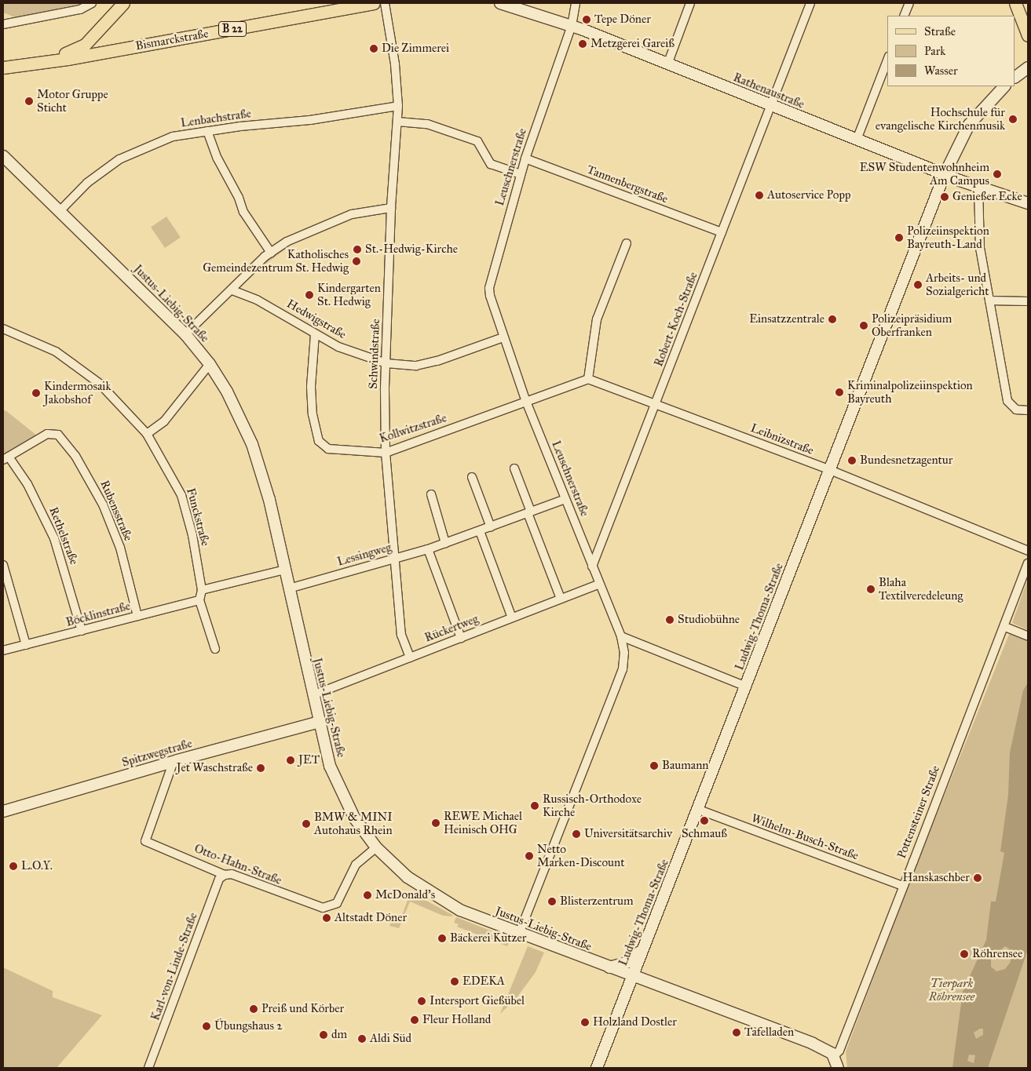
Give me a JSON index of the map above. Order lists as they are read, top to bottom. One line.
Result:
{"streets":{"main road":["B 22","Bismarckstraße","Rathenaustraße","Justus-Liebig-Straße","Ludwig-Thoma-Straße","Spitzwegstraße"],"street":["Lenbachstraße","Leuschnerstraße","Tannenbergstraße","Hedwigstraße","Robert-Koch-Straße","Schwindstraße","Kollwitzstraße","Leibnizstraße","Rubensstraße","Funckstraße","Rethelstraße","Lessingweg","Böcklinstraße","Rückertweg","Pottensteiner Straße","Wilhelm-Busch-Straße","Otto-Hahn-Straße","Karl-von-Linde-Straße"]},"crossings":[["B 22","Bismarckstraße"],["Rathenaustraße","Leuschnerstraße"],["Rathenaustraße","Robert-Koch-Straße"],["Rathenaustraße","Ludwig-Thoma-Straße"],["Lenbachstraße","Justus-Liebig-Straße"],["Lenbachstraße","Schwindstraße"],["Leuschnerstraße","Tannenbergstraße"],["Leuschnerstraße","Justus-Liebig-Straße"],["Leuschnerstraße","Hedwigstraße"],["Leuschnerstraße","Robert-Koch-Straße"],["Leuschnerstraße","Kollwitzstraße"],["Leuschnerstraße","Lessingweg"],["Leuschnerstraße","Rückertweg"],["Tannenbergstraße","Robert-Koch-Straße"],["Justus-Liebig-Straße","Lessingweg"],["Justus-Liebig-Straße","Ludwig-Thoma-Straße"],["Justus-Liebig-Straße","Rückertweg"],["Justus-Liebig-Straße","Spitzwegstraße"],["Justus-Liebig-Straße","Pottensteiner Straße"],["Justus-Liebig-Straße","Otto-Hahn-Straße"],["Hedwigstraße","Schwindstraße"],["Hedwigstraße","Kollwitzstraße"],["Robert-Koch-Straße","Leibnizstraße"],["Schwindstraße","Kollwitzstraße"],["Schwindstraße","Lessingweg"],["Schwindstraße","Rückertweg"],["Leibnizstraße","Ludwig-Thoma-Straße"],["Rubensstraße","Rethelstraße"],["Rubensstraße","Böcklinstraße"],["Rethelstraße","Böcklinstraße"],["Ludwig-Thoma-Straße","Wilhelm-Busch-Straße"],["Spitzwegstraße","Otto-Hahn-Straße"],["Pottensteiner Straße","Wilhelm-Busch-Straße"],["Otto-Hahn-Straße","Karl-von-Linde-Straße"]],"parks":["Tierpark Röhrensee"],"places":["Tepe Döner","Metzgerei Gareiß","Die Zimmerei","Motor Gruppe Sticht","Hochschule für evangelische Kirchenmusik","ESW Studentenwohnheim Am Campus","Autoservice Popp","Genießer Ecke","Polizeiinspektion Bayreuth-Land","St.-Hedwig-Kirche","Katholisches Gemeindezentrum St. Hedwig","Arbeits- und Sozialgericht","Kindergarten St. Hedwig","Einsatzzentrale","Polizeipräsidium Oberfranken","Kriminalpolizeiinspektion Bayreuth","Kindermosaik Jakobshof","Bundesnetzagentur","Blaha Textilveredeleung","Studiobühne","JET","Baumann","Jet Waschstraße","Russisch-Orthodoxe Kirche","Schmauß","REWE Michael Heinisch OHG","BMW & MINI Autohaus Rhein","Universitätsarchiv","Netto Marken-Discount","L.O.Y.","Hanskaschber","McDonald's","Blisterzentrum","Altstadt Döner","Bäckerei Kutzer","Röhrensee","EDEKA","Intersport Gießübel","Preiß und Körber","Fleur Holland","Holzland Dostler","Übungshaus 2","Tafelladen","dm","Aldi Süd"],"legend":["Straße","Park","Wasser"]}
